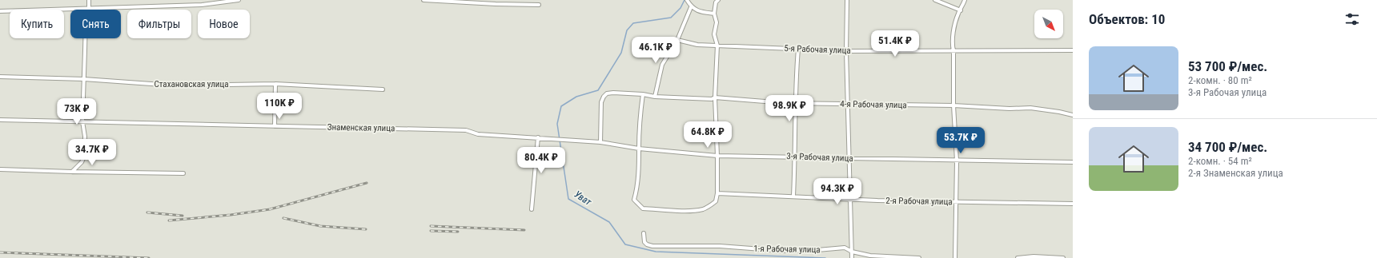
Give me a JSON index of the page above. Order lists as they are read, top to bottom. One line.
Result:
{"streets":{"street":["5-я Рабочая улица","Стахановская улица","4-я Рабочая улица","Знаменская улица","3-я Рабочая улица","2-я Рабочая улица","1-я Рабочая улица"]},"crossings":[["4-я Рабочая улица","3-я Рабочая улица"],["Знаменская улица","3-я Рабочая улица"]],"water":["Уват"],"north":"bottom right","page":{"heading":"Объектов: 10","chip":["Купить","Снять","Фильтры","Новое"],"price":["51.4K ₽","46.1K ₽","110K ₽","98.9K ₽","73K ₽","64.8K ₽","53.7K ₽","34.7K ₽","80.4K ₽","94.3K ₽"],"list":[{"name":"53 700 ₽/мес.","note":"2-комн. · 80 m² · 3-я Рабочая улица"},{"name":"34 700 ₽/мес.","note":"2-комн. · 54 m² · 2-я Знаменская улица"}]}}
